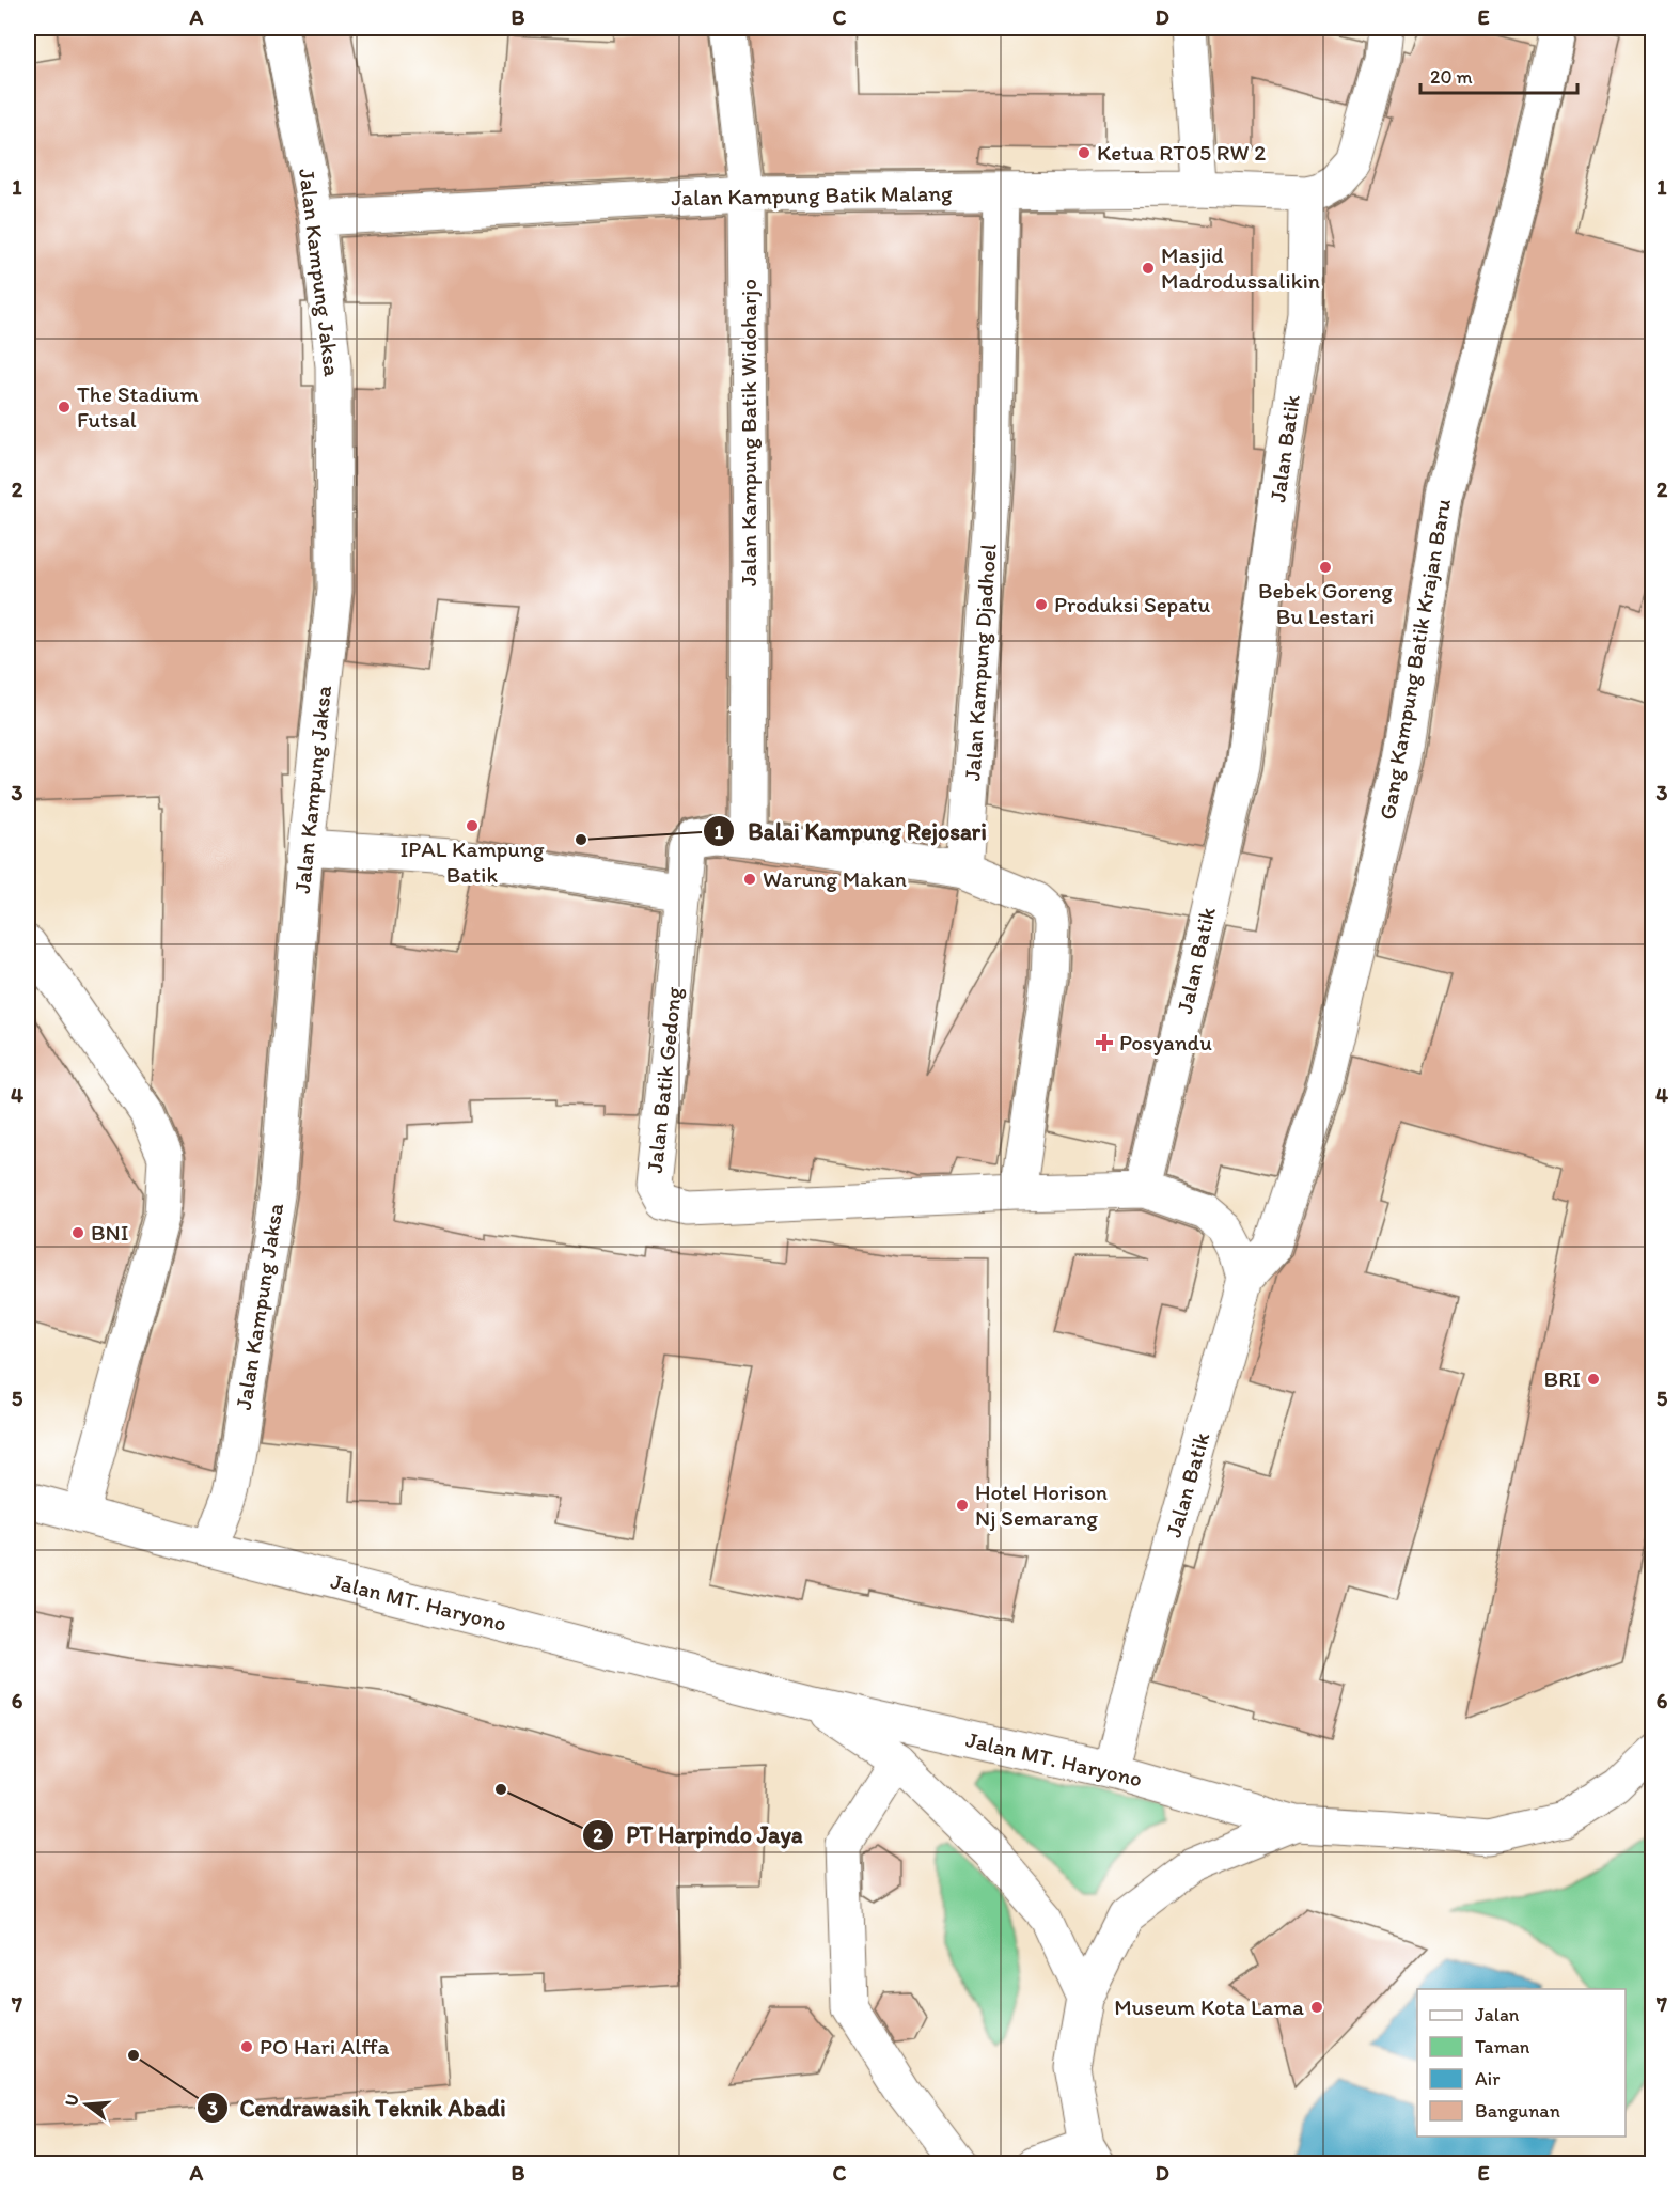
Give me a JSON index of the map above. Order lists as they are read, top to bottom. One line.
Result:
{"streets":{"street":["Jalan Kampung Batik Malang","Jalan Kampung Jaksa","Jalan Kampung Batik Widoharjo","Jalan Batik","Gang Kampung Batik Krajan Baru","Jalan Kampung Djadhoel","Jalan Batik Gedong","Jalan MT. Haryono"]},"crossings":[["Jalan Kampung Batik Malang","Jalan Kampung Jaksa"],["Jalan Kampung Batik Malang","Jalan Kampung Batik Widoharjo"],["Jalan Kampung Batik Malang","Jalan Batik"],["Jalan Kampung Batik Malang","Jalan Kampung Djadhoel"],["Jalan Kampung Jaksa","Jalan MT. Haryono"],["Jalan Kampung Batik Widoharjo","Jalan Batik Gedong"],["Jalan Batik","Gang Kampung Batik Krajan Baru"],["Jalan Batik","Jalan Batik Gedong"],["Jalan Batik","Jalan MT. Haryono"]],"places":{"other":["Ketua RT05 RW 2","Masjid Madrodussalikin","The Stadium Futsal","Bebek Goreng Bu Lestari","Produksi Sepatu","IPAL Kampung Batik","Balai Kampung Rejosari","Warung Makan","BNI","BRI","Hotel Horison Nj Semarang","PT Harpindo Jaya","Museum Kota Lama","PO Hari Alffa","Cendrawasih Teknik Abadi"],"health":["Posyandu"]},"legend":["Jalan","Taman","Air","Bangunan"],"scale_bar":"20 m","north":"left","grid":{"columns":["A","B","C","D","E"],"rows":["1","2","3","4","5","6","7"]}}
